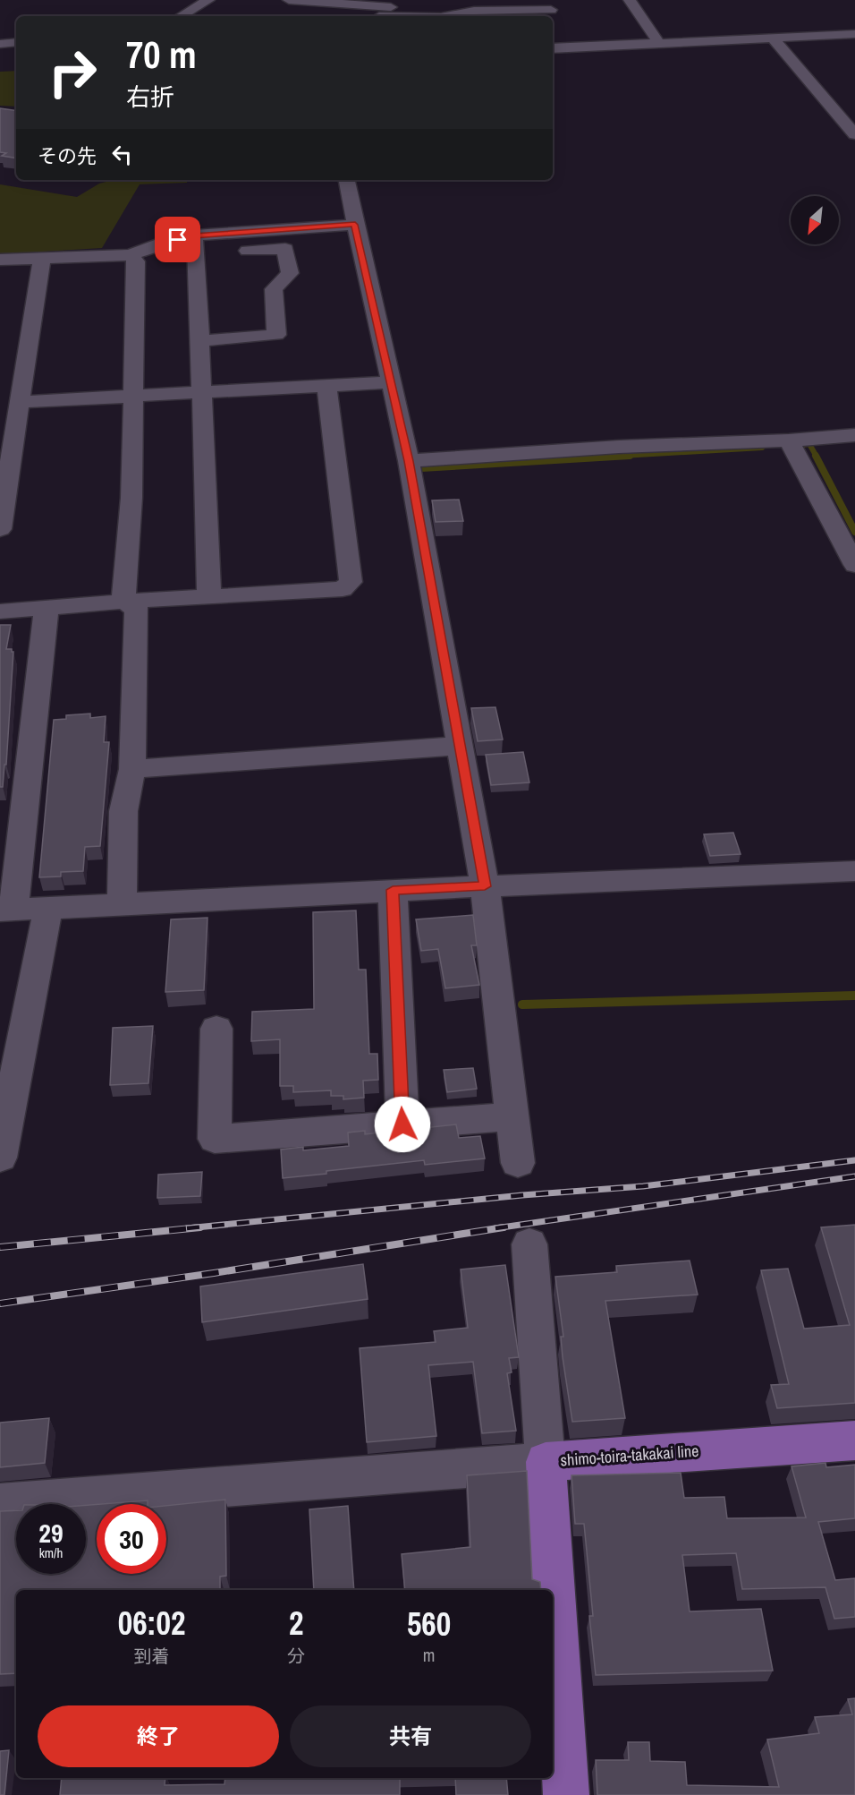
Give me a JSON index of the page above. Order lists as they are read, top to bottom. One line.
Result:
{"streets":{"main road":["shimo-toira-takakai line"]},"north":"bottom left","page":{"turn":["70 m","右折"],"then":"その先","speed":"29 km/h","limit":"30","eta":["06:02","到着","2","分","560","m"],"buttons":["終了","共有"]}}
